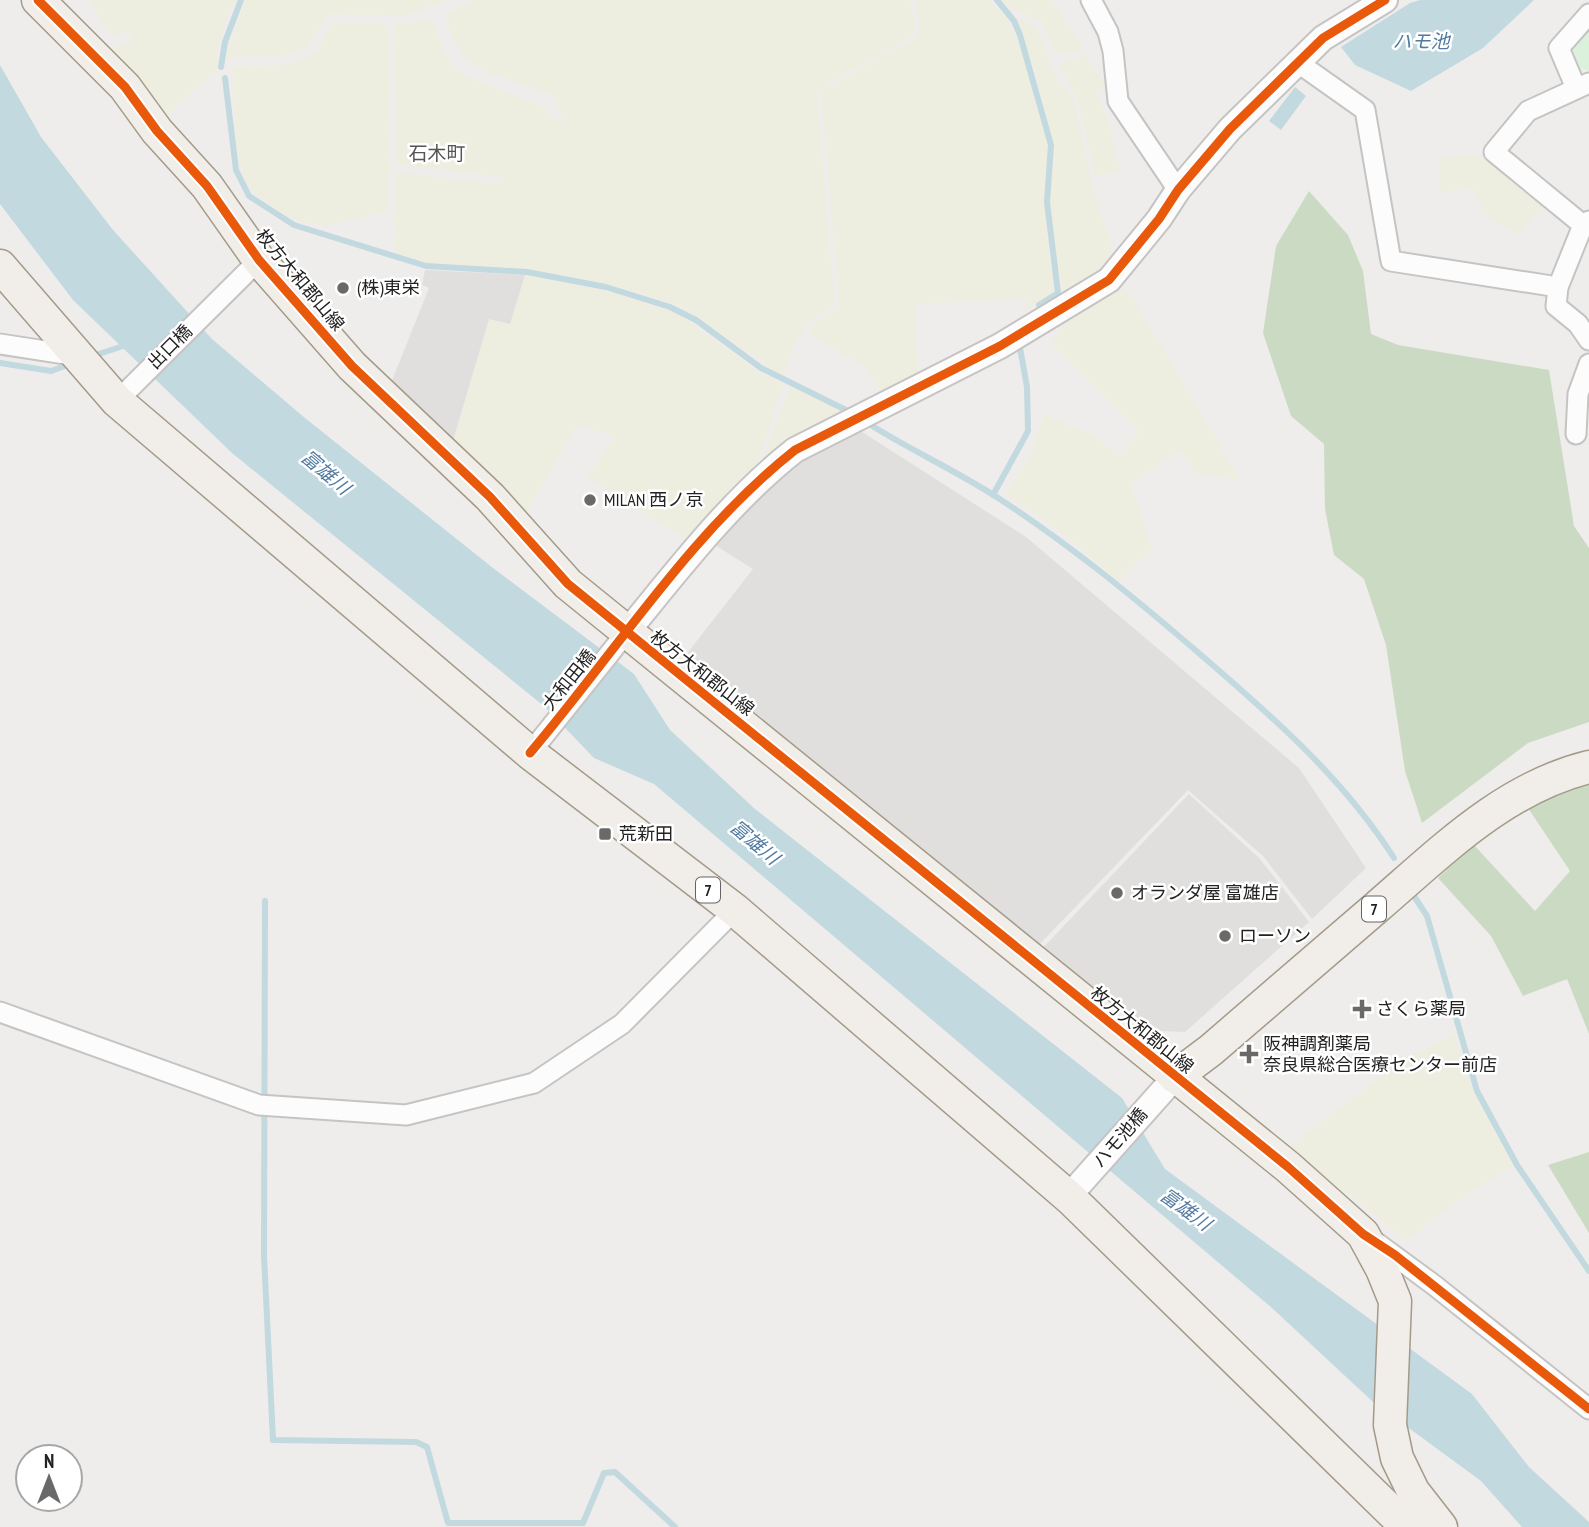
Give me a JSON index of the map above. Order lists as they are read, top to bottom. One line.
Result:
{"streets":{"main road":["枚方大和郡山線","7"],"street":["出口橋","大和田橋","ハモ池橋"]},"crossings":[["枚方大和郡山線","出口橋"],["枚方大和郡山線","大和田橋"],["枚方大和郡山線","ハモ池橋"],["出口橋","7"],["大和田橋","7"],["7","ハモ池橋"]],"districts":["石木町"],"water":["ハモ池","富雄川"],"places":{"other":["(株)東栄","MILAN 西ノ京","オランダ屋 富雄店","ローソン"],"transit":["荒新田"],"health":["さくら薬局","阪神調剤薬局 奈良県総合医療センター前店"]},"north":"top"}
